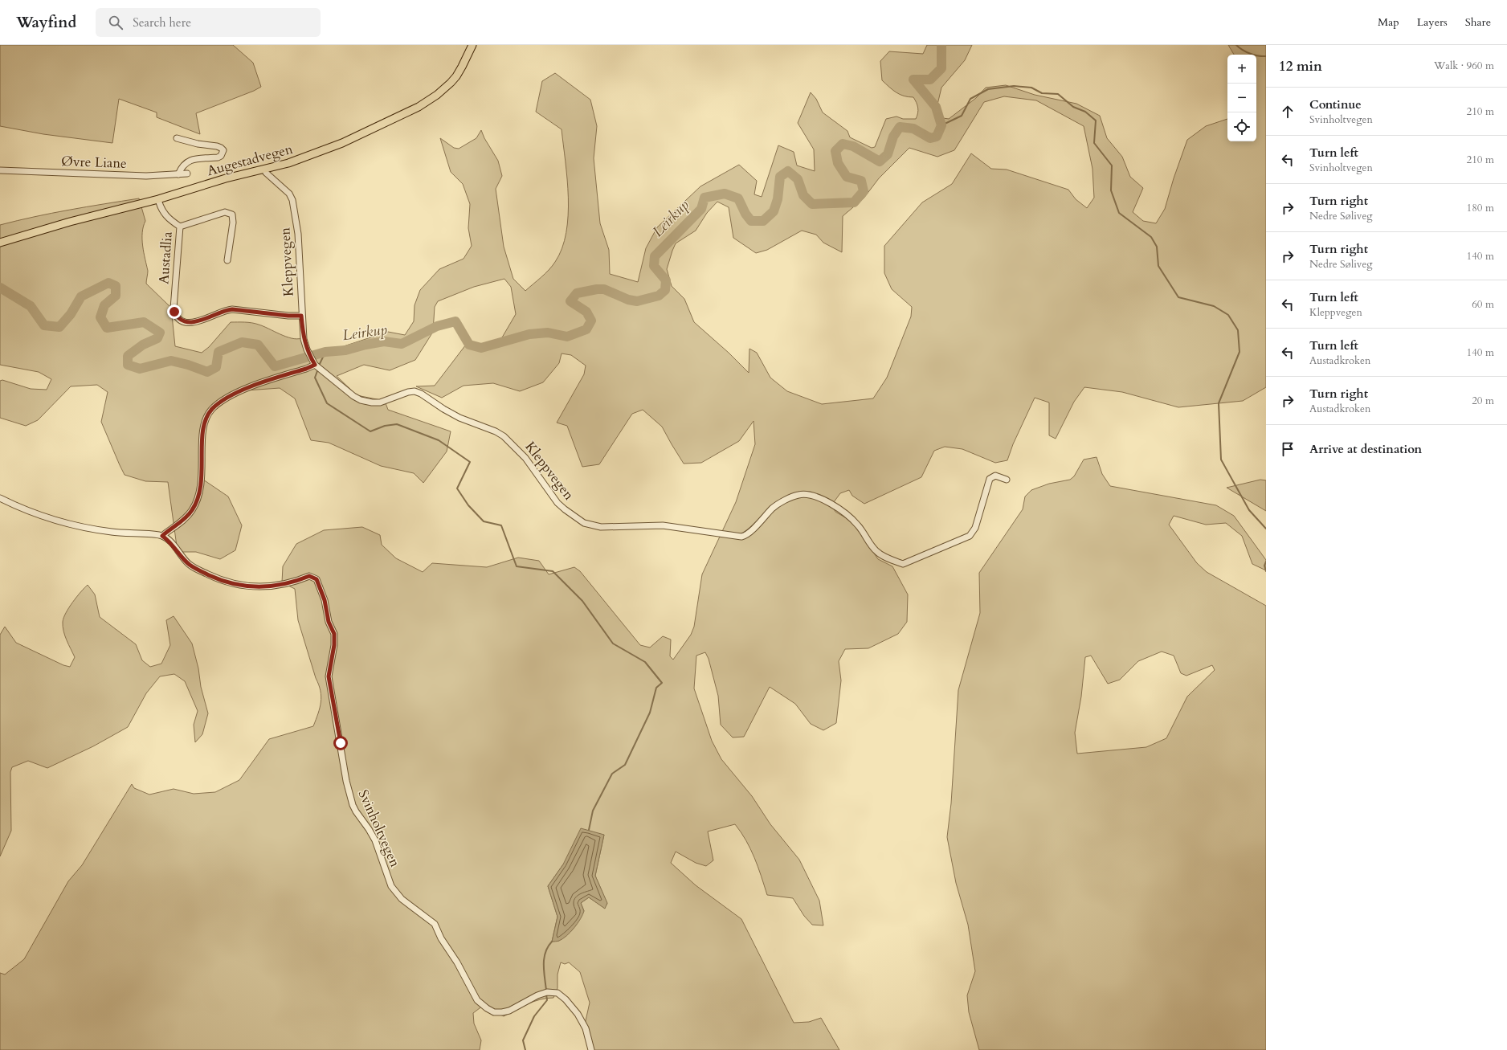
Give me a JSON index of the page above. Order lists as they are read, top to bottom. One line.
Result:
{"streets":{"main road":["Augestadvegen"],"street":["Øvre Liane","Austadlia","Kleppvegen","Svinholtvegen"]},"crossings":[["Augestadvegen","Austadlia"],["Augestadvegen","Kleppvegen"],["Austadlia","Kleppvegen"]],"water":["Leirkup"],"page":{"header":"Wayfind","search":"Search here","nav":["Map","Layers","Share"],"heading":["12 min","Walk · 960 m"],"map_buttons":["+","−"],"list":[["Continue","Svinholtvegen","210 m"],["Turn left","Svinholtvegen","210 m"],["Turn right","Nedre Søliveg","180 m"],["Turn right","Nedre Søliveg","140 m"],["Turn left","Kleppvegen","60 m"],["Turn left","Austadkroken","140 m"],["Turn right","Austadkroken","20 m"],"Arrive at destination"]}}
